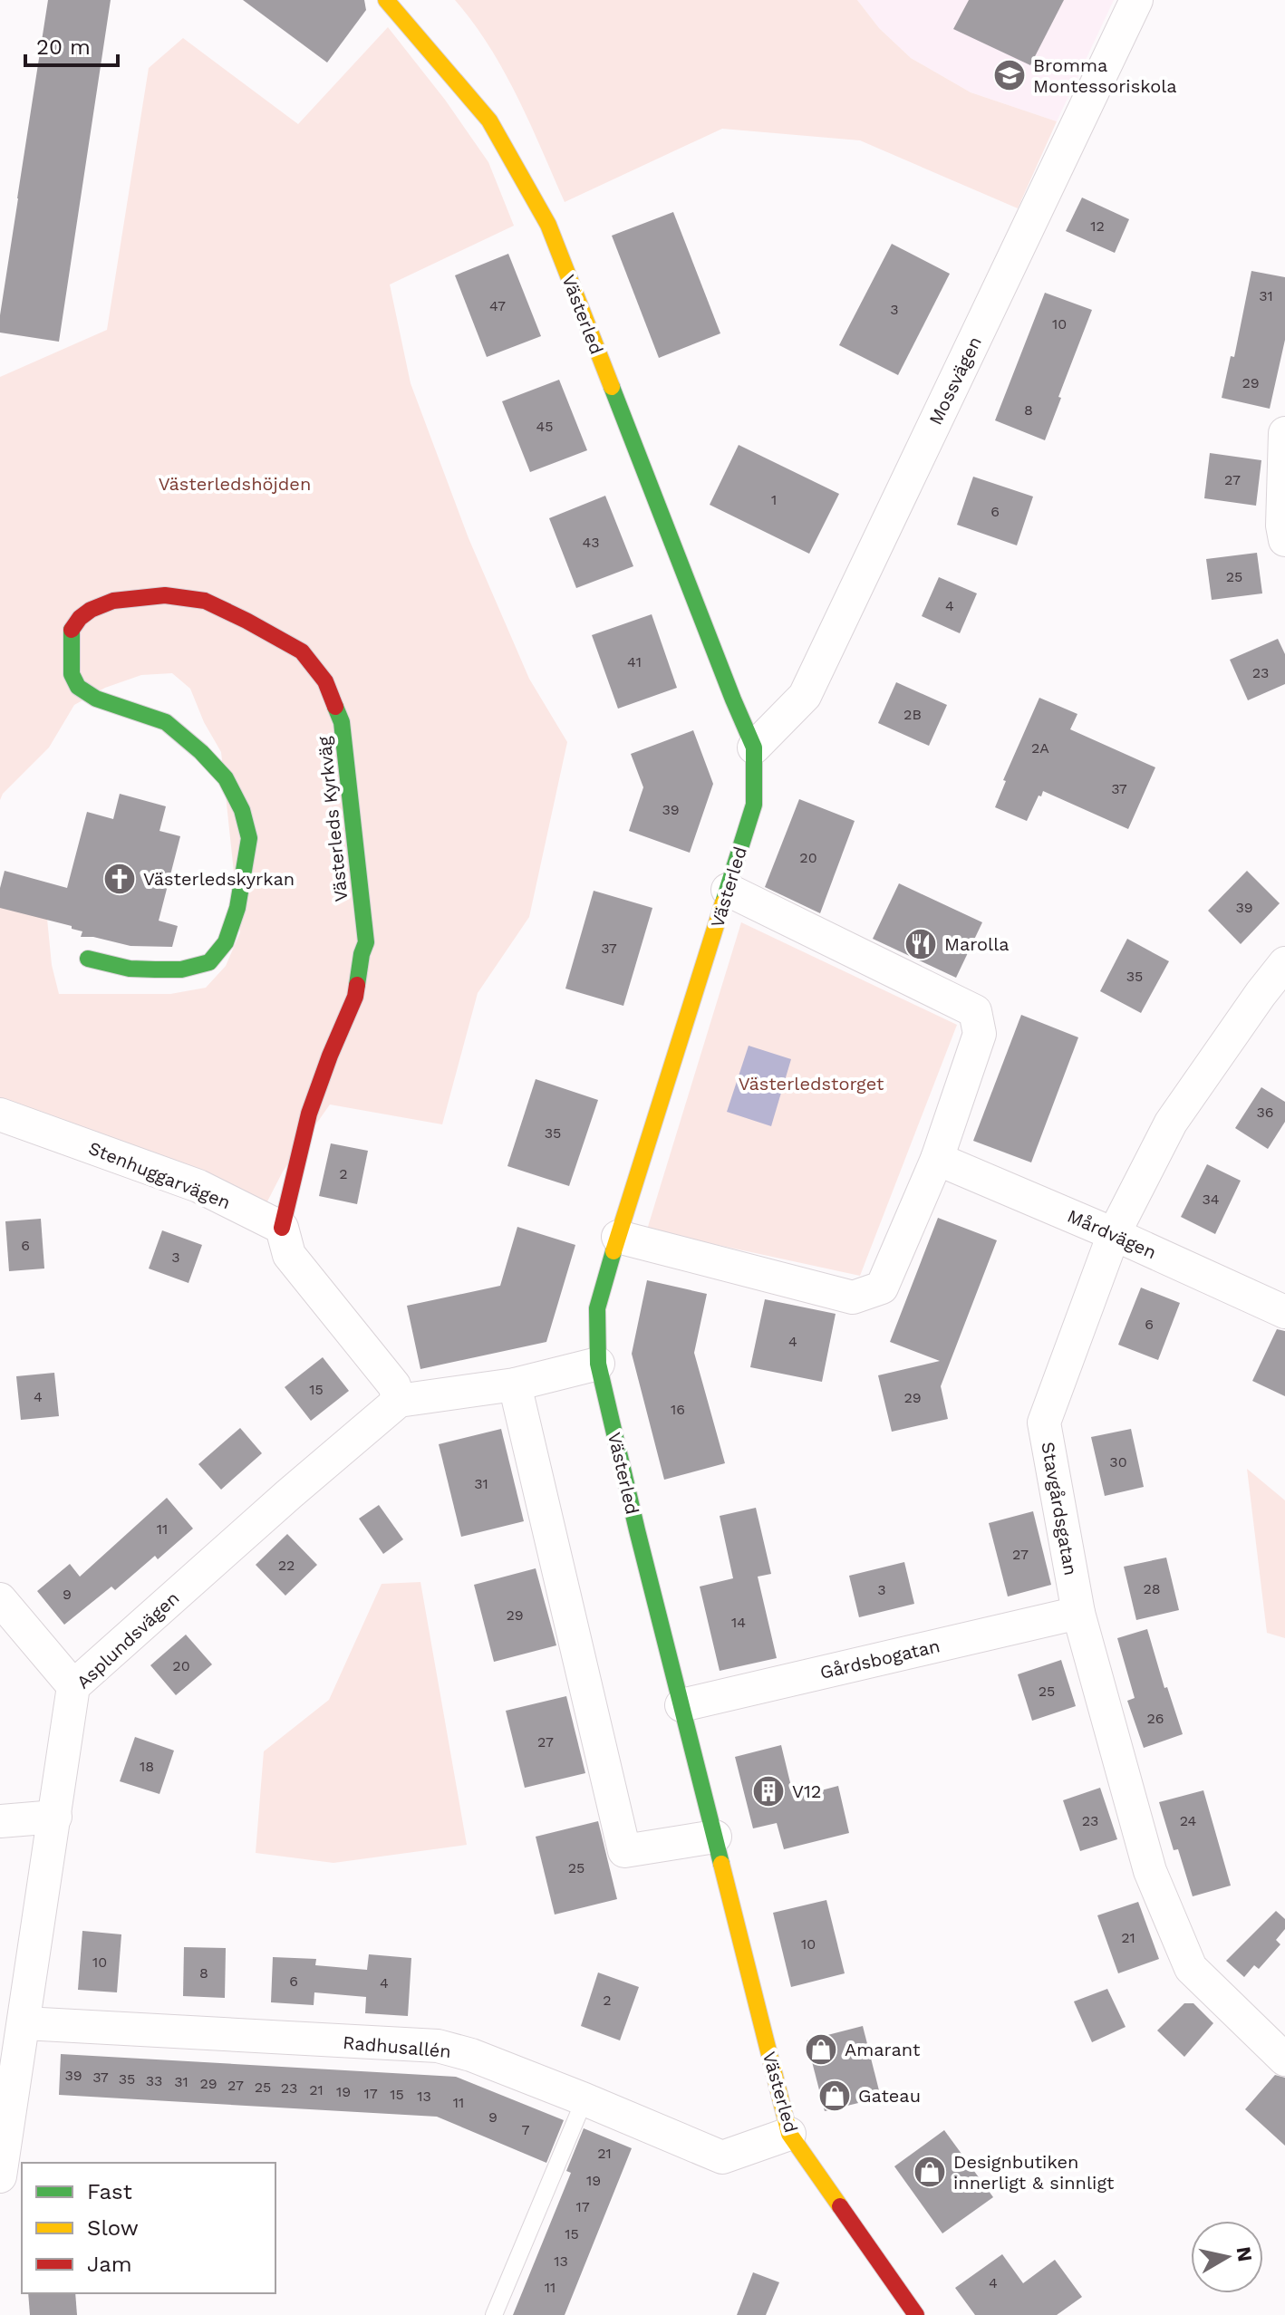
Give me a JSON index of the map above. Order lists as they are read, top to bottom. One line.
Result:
{"streets":{"street":["Västerled","Mossvägen","Västerleds Kyrkväg","Stenhuggarvägen","Mårdvägen","Stavgårdsgatan","Asplundsvägen","Gårdsbogatan","Radhusallén"]},"crossings":[["Västerled","Mossvägen"],["Västerled","Gårdsbogatan"],["Västerled","Radhusallén"],["Västerleds Kyrkväg","Stenhuggarvägen"],["Mårdvägen","Stavgårdsgatan"],["Stavgårdsgatan","Gårdsbogatan"],["Asplundsvägen","Radhusallén"]],"parks":["Västerledshöjden","Västerledstorget"],"places":{"school or university":["Bromma Montessoriskola"],"church":["Västerledskyrkan"],"restaurant":["Marolla"],"building":["V12"],"shop":["Amarant","Gateau","Designbutiken innerligt & sinnligt"]},"house_numbers":["12","31","47","3","10","29","8","45","27","1","6","43","25","4","41","23","2B","2A","37","39","20","39","37","35","36","35","2","34","6","3","6","4","15","4","29","16","30","31","11","27","22","28","3","9","29","14","20","25","26","27","18","23","24","25","21","10","10","8","6","4","2","39","37","35","33","31","29","27","25","23","21","19","17","15","13","11","9","7","21","19","17","15","13","4","11"],"legend":["Fast","Slow","Jam"],"scale_bar":"20 m","north":"right"}
